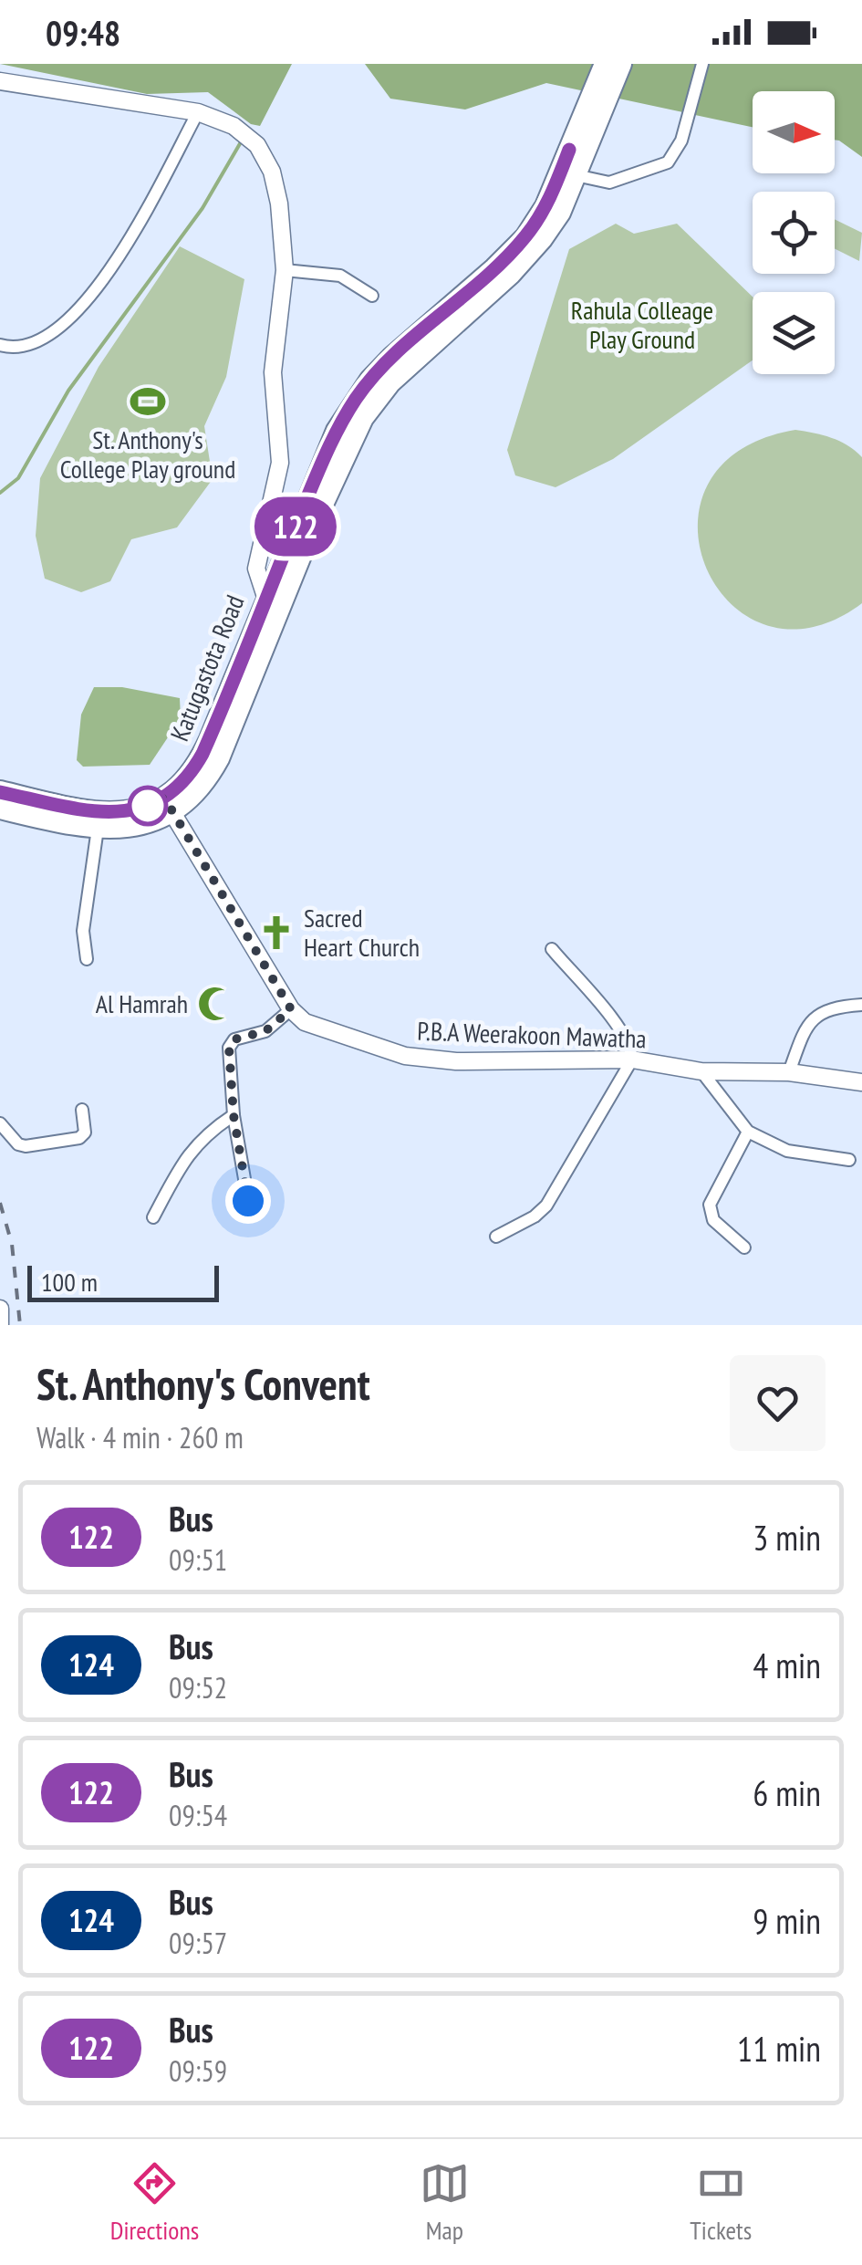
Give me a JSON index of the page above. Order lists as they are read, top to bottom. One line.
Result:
{"streets":{"highway":["Katugastota Road"],"street":["P.B.A Weerakoon Mawatha"]},"parks":["Rahula Colleage Play Ground"],"places":{"sports":["St. Anthony's College Play ground"],"church":["Sacred Heart Church"],"mosque":["Al Hamrah"]},"lines":["bus line 122"],"scale_bar":"100 m","north":"right","page":{"status":"09:48","on_map":"122","scale":"100 m","heading":["St. Anthony's Convent","Walk · 4 min · 260 m"],"list":[{"mark":"122","name":"Bus","note":"09:51","value":"3 min"},{"mark":"124","name":"Bus","note":"09:52","value":"4 min"},{"mark":"122","name":"Bus","note":"09:54","value":"6 min"},{"mark":"124","name":"Bus","note":"09:57","value":"9 min"},{"mark":"122","name":"Bus","note":"09:59","value":"11 min"}],"tabs":["Directions","Map","Tickets"]}}
